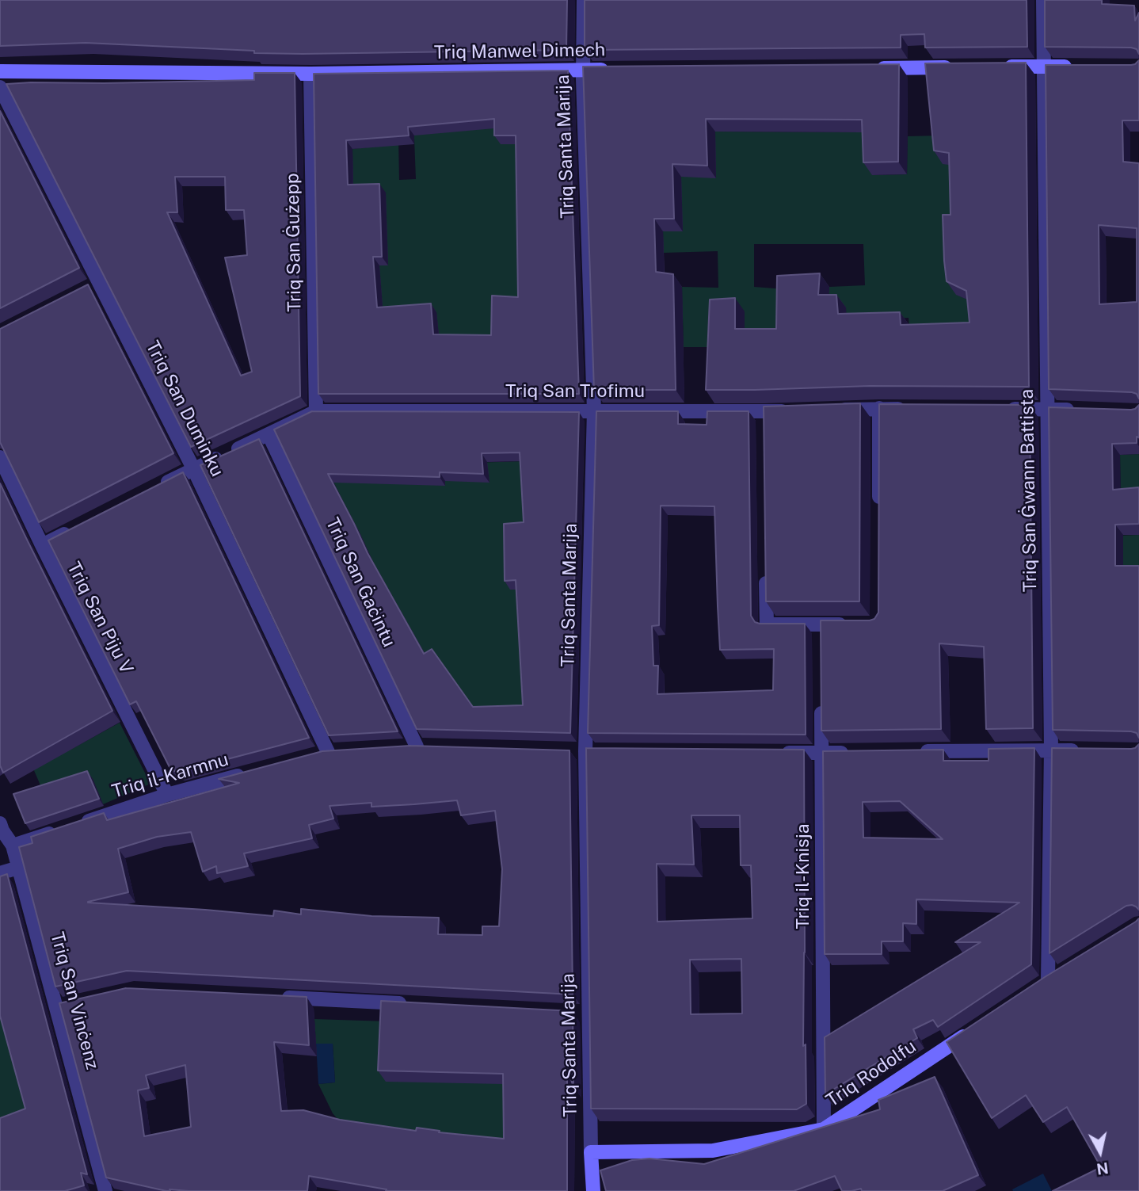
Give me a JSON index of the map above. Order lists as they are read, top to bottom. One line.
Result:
{"streets":{"street":["Triq Manwel Dimech","Triq Santa Marija","Triq San Ġużepp","Triq San Trofimu","Triq San Duminku","Triq San Ġwann Battista","Triq San Ġaċintu","Triq San Piju V","Triq il-Karmnu","Triq il-Knisja","Triq San Vinċenz","Triq Rodolfu"]},"crossings":[["Triq Manwel Dimech","Triq Santa Marija"],["Triq Manwel Dimech","Triq San Ġużepp"],["Triq Santa Marija","Triq San Trofimu"],["Triq Santa Marija","Triq Rodolfu"],["Triq San Ġużepp","Triq San Trofimu"],["Triq San Trofimu","Triq San Duminku"],["Triq San Trofimu","Triq San Ġaċintu"],["Triq San Piju V","Triq il-Karmnu"],["Triq il-Karmnu","Triq San Vinċenz"],["Triq il-Knisja","Triq Rodolfu"]],"north":"bottom"}
